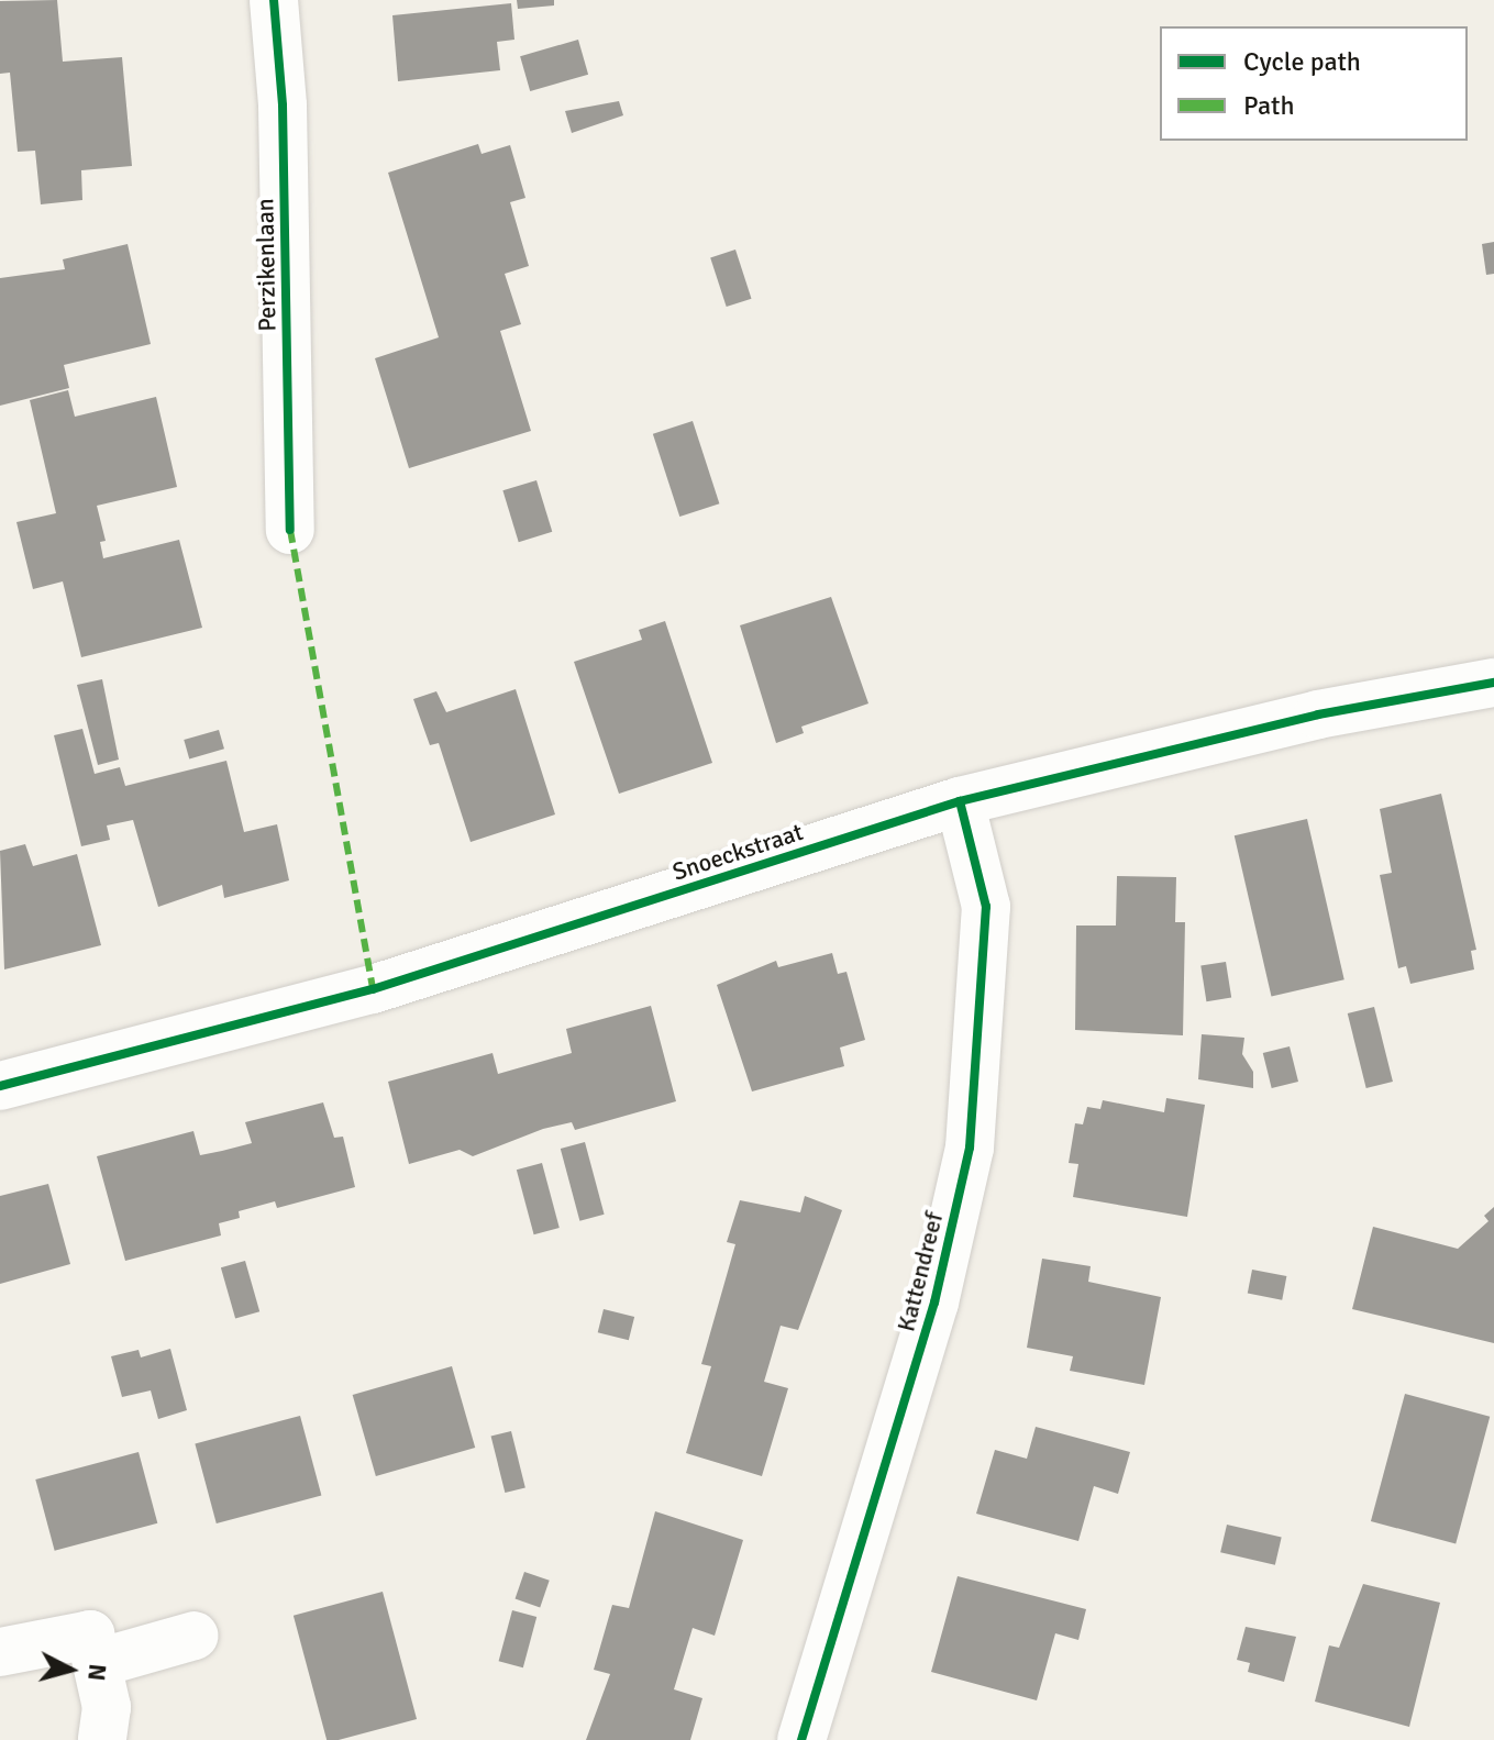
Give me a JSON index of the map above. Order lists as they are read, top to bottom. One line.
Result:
{"streets":{"street":["Perzikenlaan","Snoeckstraat","Kattendreef"]},"crossings":[["Snoeckstraat","Kattendreef"]],"legend":["Cycle path","Path"],"north":"right"}
